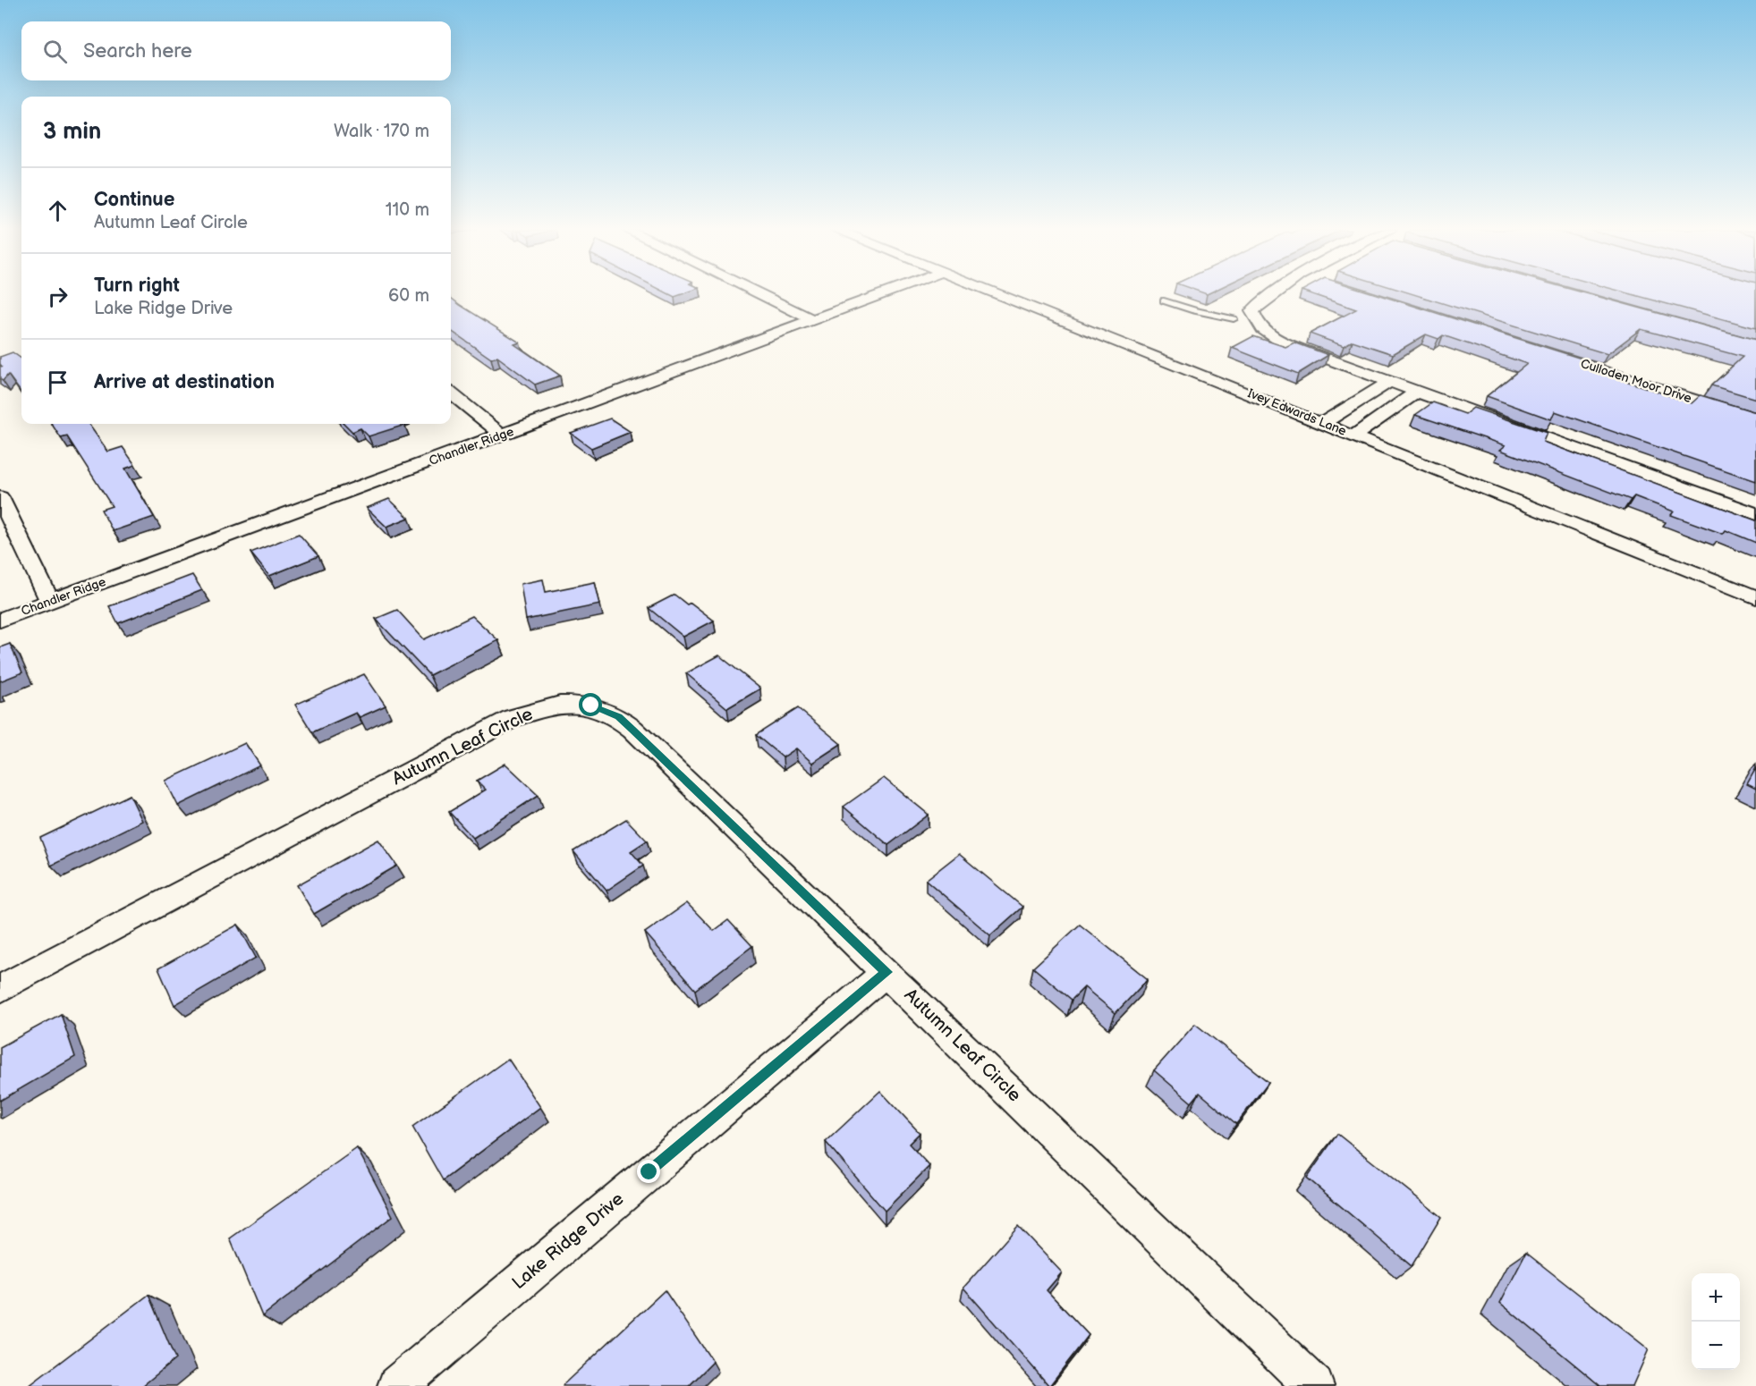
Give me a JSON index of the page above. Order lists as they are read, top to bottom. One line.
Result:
{"streets":{"street":["Culloden Moor Drive","Ivey Edwards Lane","Chandler Ridge","Autumn Leaf Circle","Lake Ridge Drive"]},"crossings":[["Autumn Leaf Circle","Lake Ridge Drive"]],"page":{"search":"Search here","heading":["3 min","Walk · 170 m"],"list":[["Continue","Autumn Leaf Circle","110 m"],["Turn right","Lake Ridge Drive","60 m"],"Arrive at destination"],"map_buttons":["+","−"]}}
